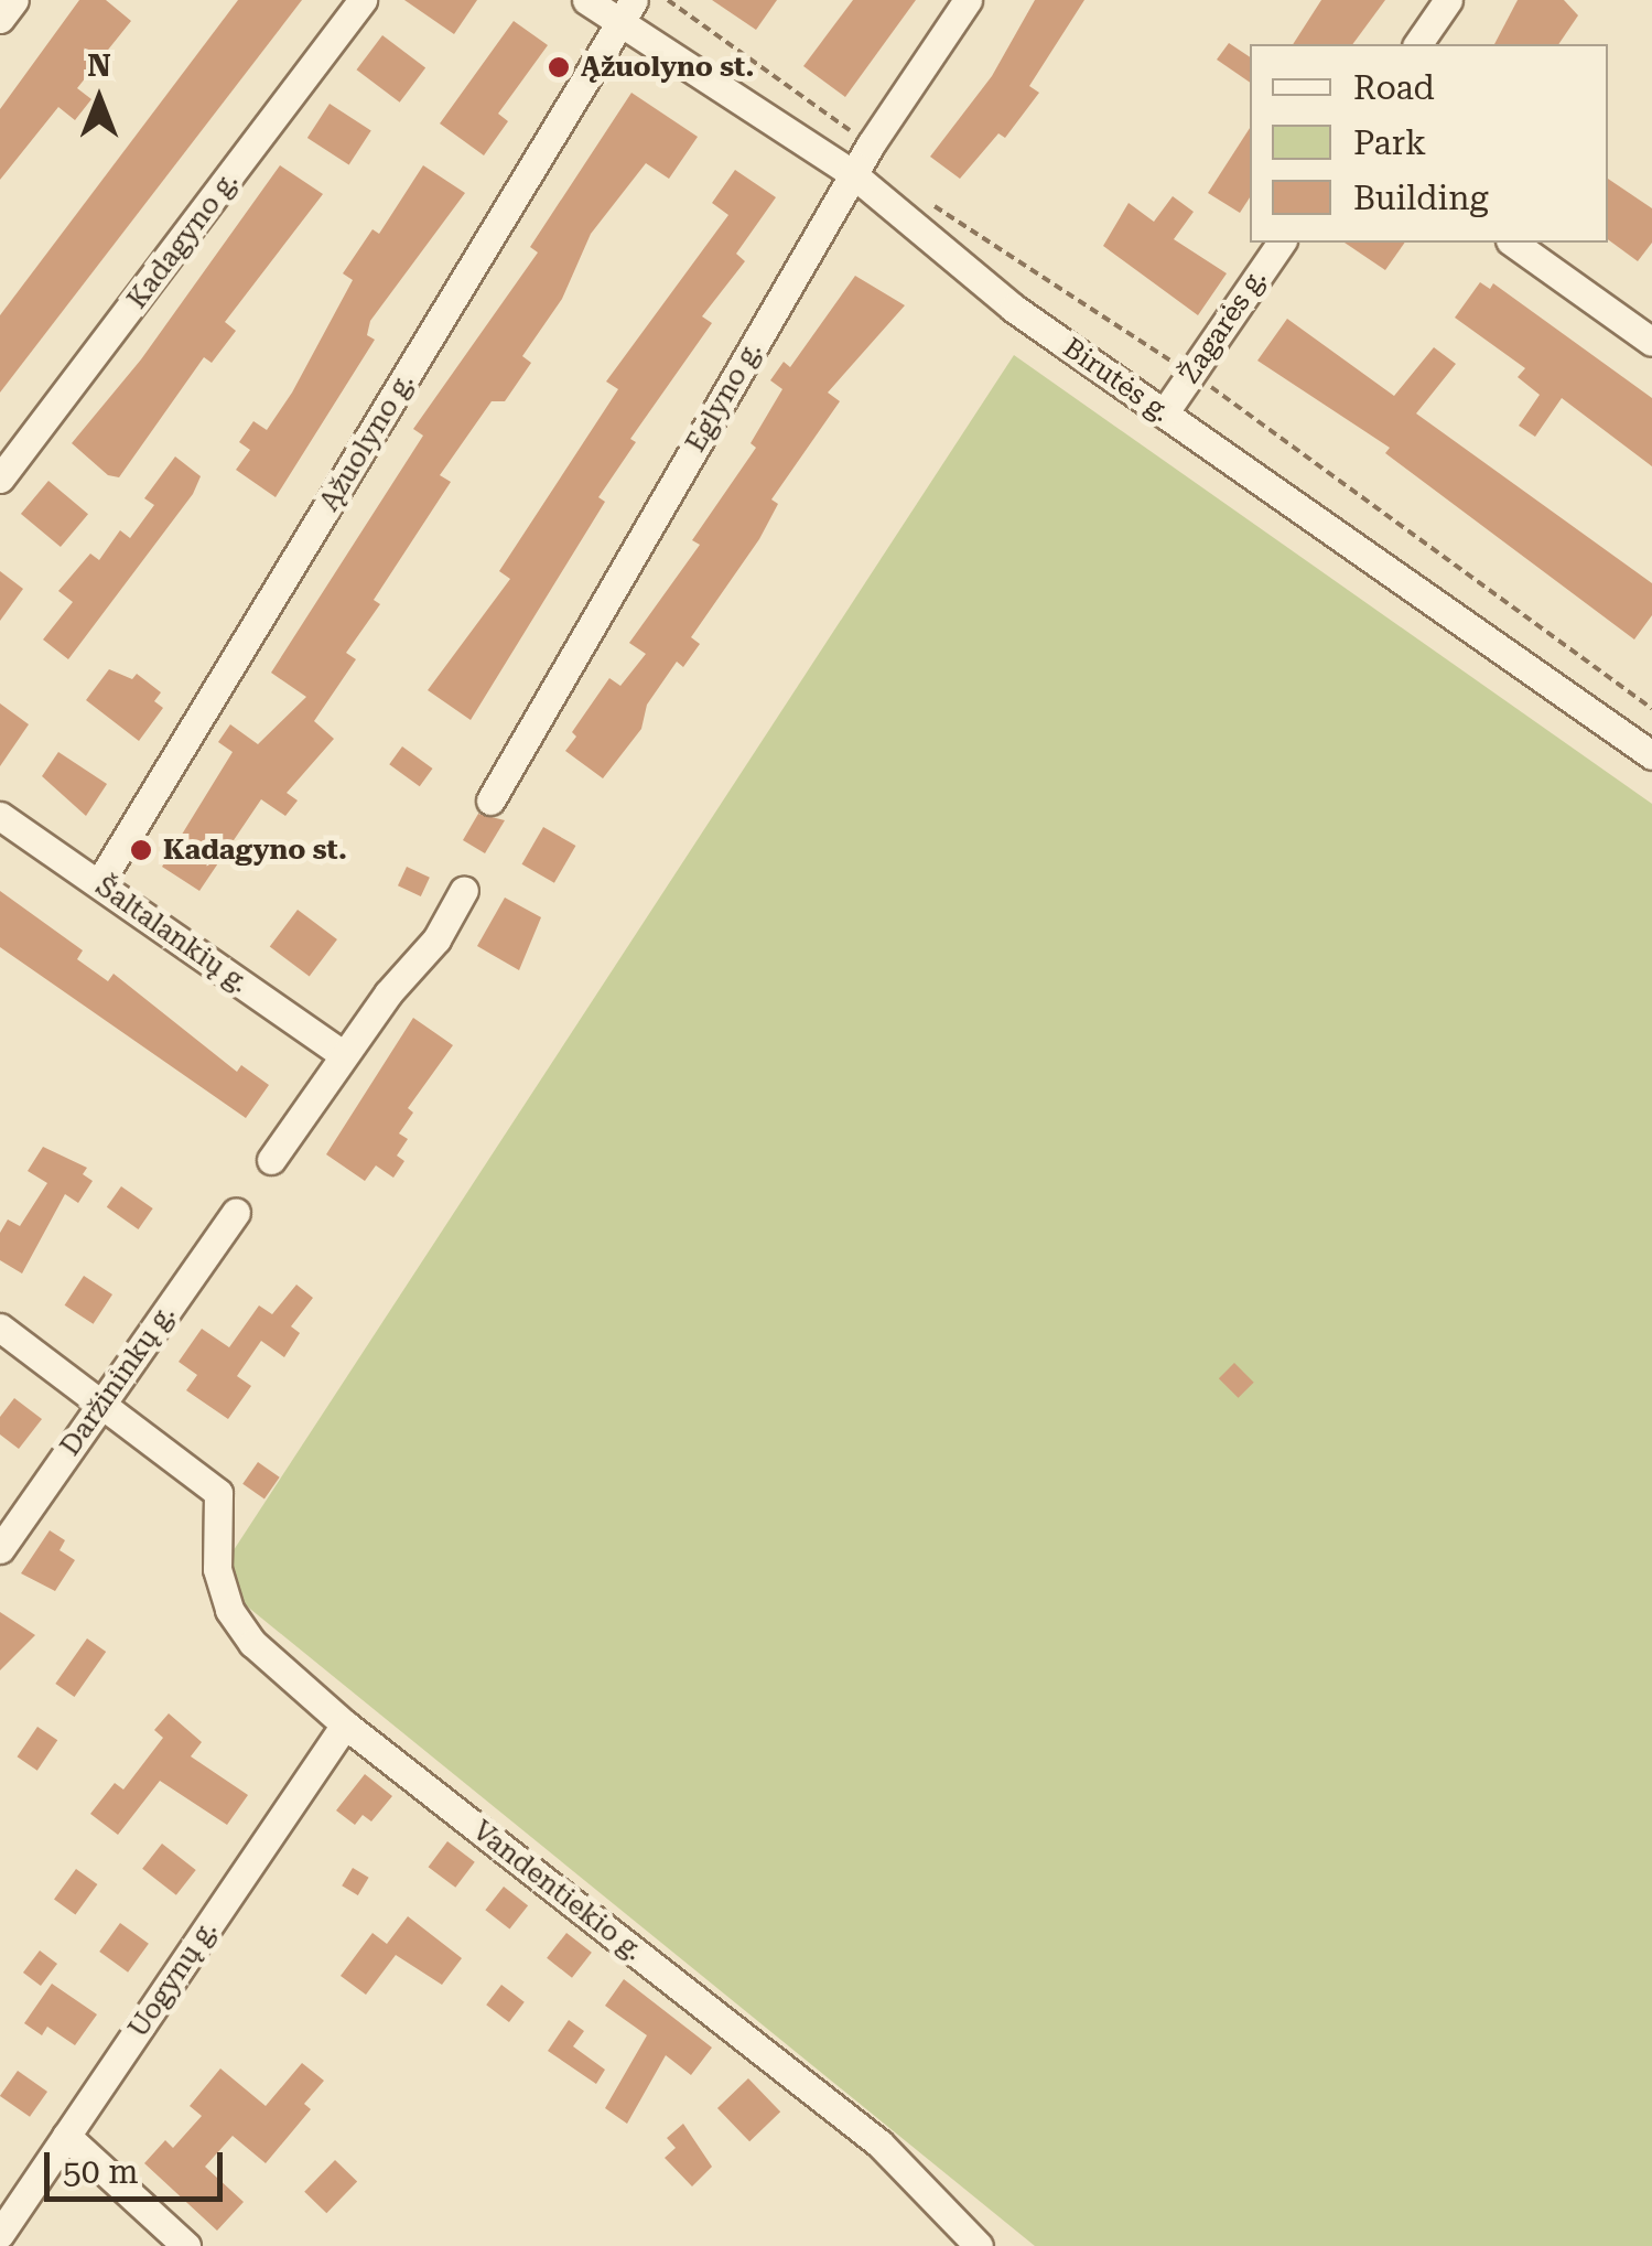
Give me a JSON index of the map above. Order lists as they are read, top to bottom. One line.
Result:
{"streets":{"street":["Kadagyno g.","Žagarės g.","Birutės g.","Eglyno g.","Ąžuolyno g.","Šaltalankių g.","Daržininkų g.","Vandentiekio g.","Uogynų g."]},"crossings":[["Žagarės g.","Birutės g."],["Birutės g.","Eglyno g."],["Birutės g.","Ąžuolyno g."],["Ąžuolyno g.","Šaltalankių g."],["Daržininkų g.","Vandentiekio g."],["Vandentiekio g.","Uogynų g."]],"places":["Ąžuolyno st.","Kadagyno st."],"legend":["Road","Park","Building"],"scale_bar":"50 m","north":"top"}
